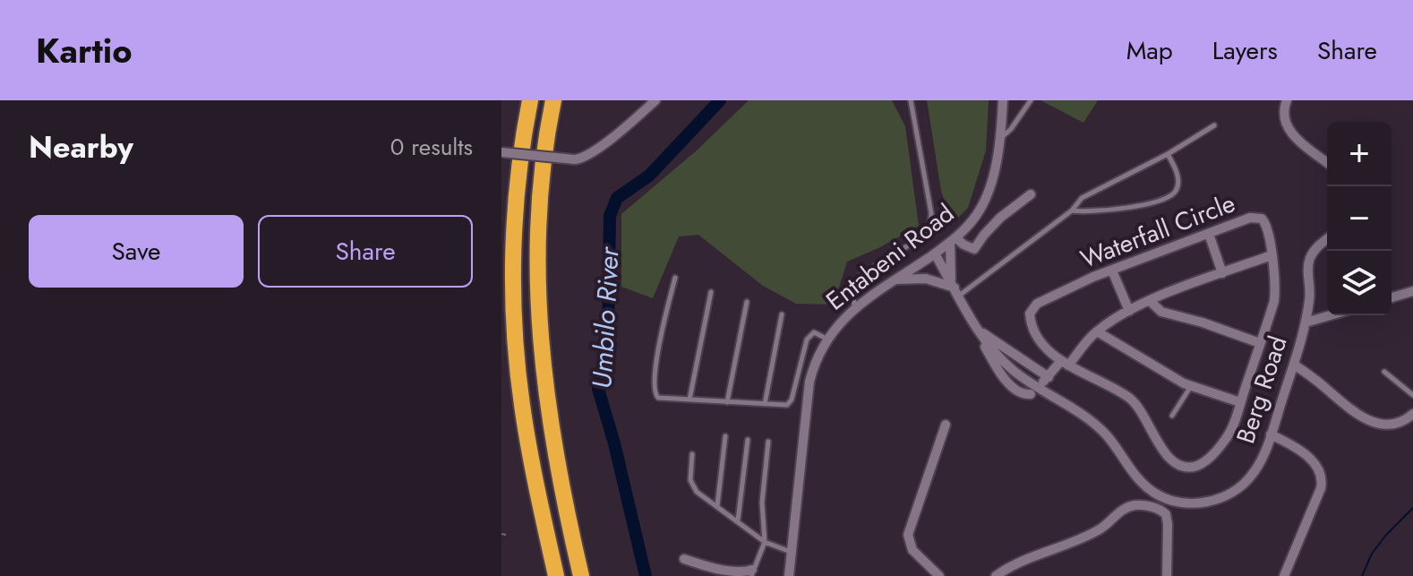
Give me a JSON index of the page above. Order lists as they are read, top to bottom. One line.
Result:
{"streets":{"street":["Waterfall Circle","Entabeni Road","Berg Road"]},"water":["Umbilo River"],"page":{"header":"Kartio","nav":["Map","Layers","Share"],"heading":["Nearby","0 results"],"map_buttons":["+","−"],"buttons":["Save","Share"]}}
